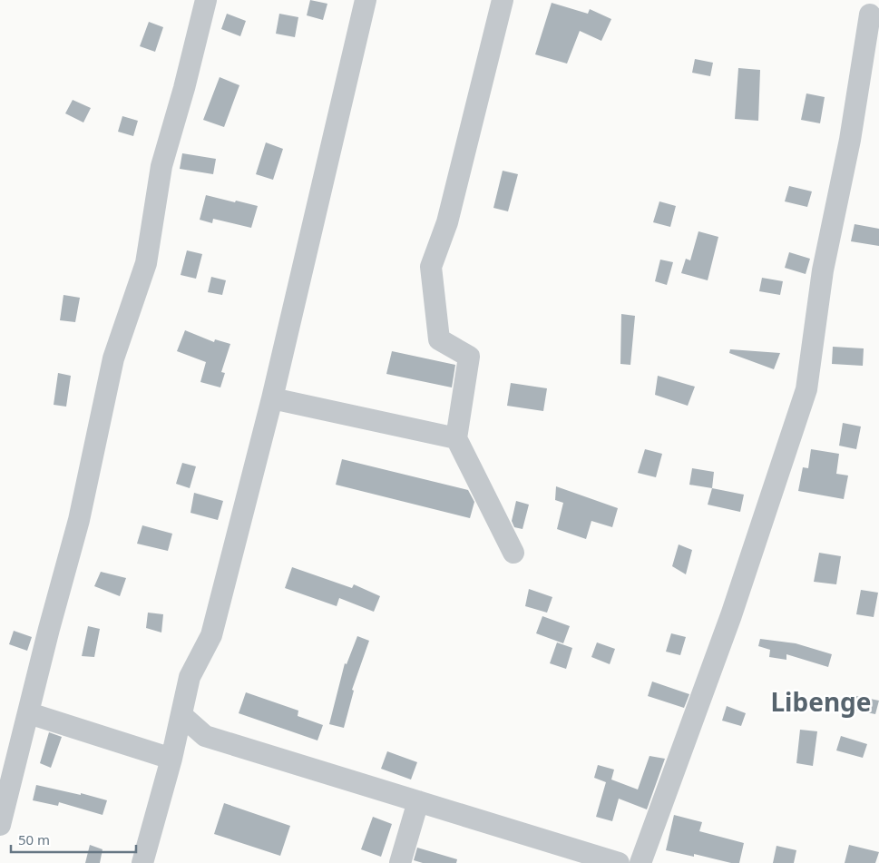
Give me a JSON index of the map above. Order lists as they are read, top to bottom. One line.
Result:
{"districts":["Libenge"],"scale_bar":"50 m"}
